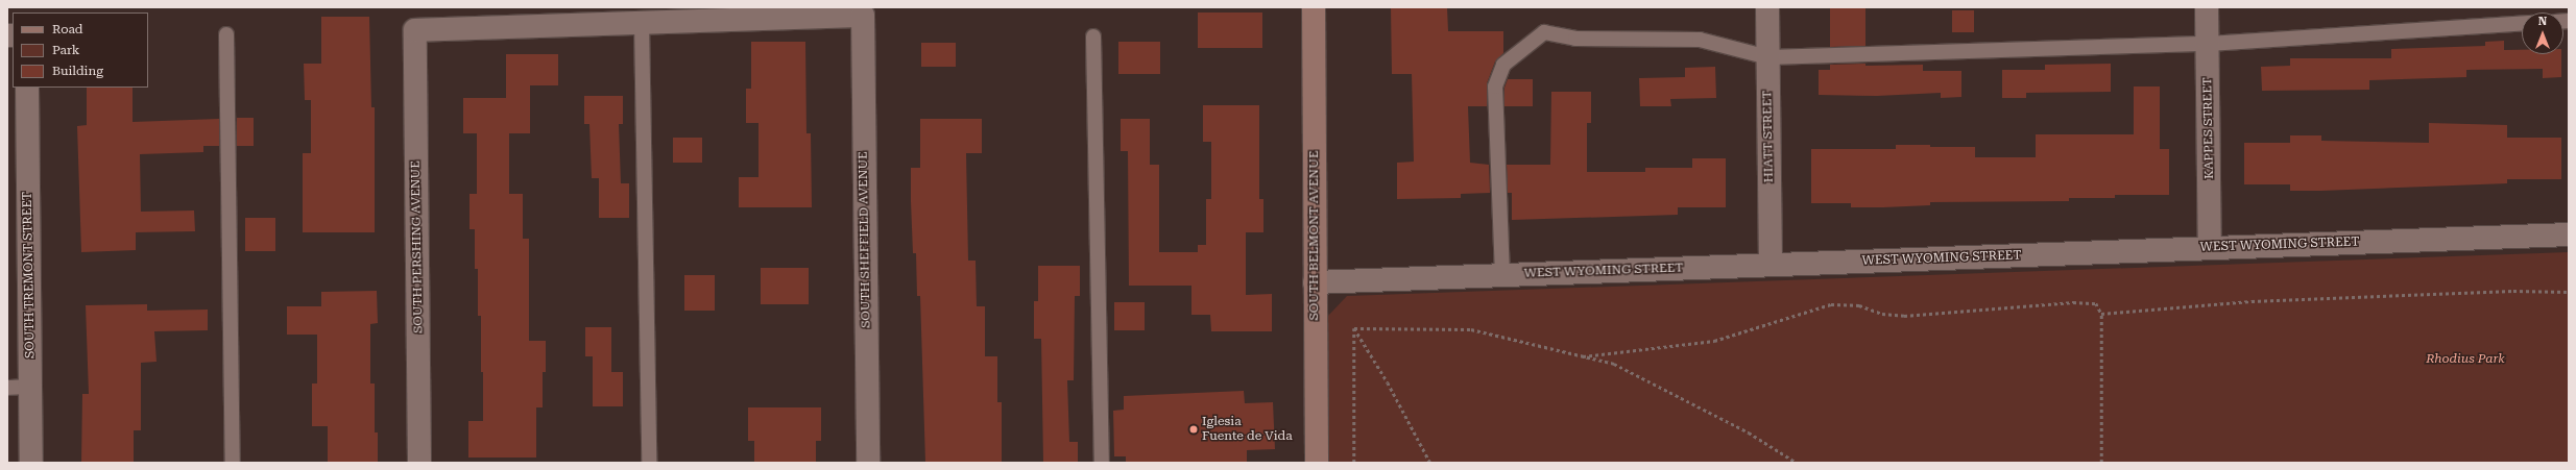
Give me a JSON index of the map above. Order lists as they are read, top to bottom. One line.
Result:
{"streets":{"main road":["SOUTH BELMONT AVENUE"],"street":["KAPPES STREET","HIATT STREET","SOUTH SHEFFIELD AVENUE","WEST WYOMING STREET","SOUTH PERSHING AVENUE","SOUTH TREMONT STREET"]},"crossings":[["KAPPES STREET","WEST WYOMING STREET"],["HIATT STREET","WEST WYOMING STREET"],["SOUTH BELMONT AVENUE","WEST WYOMING STREET"],["SOUTH SHEFFIELD AVENUE","SOUTH PERSHING AVENUE"]],"parks":["Rhodius Park"],"places":["Iglesia Fuente de Vida"],"legend":["Road","Park","Building"],"north":"top"}
